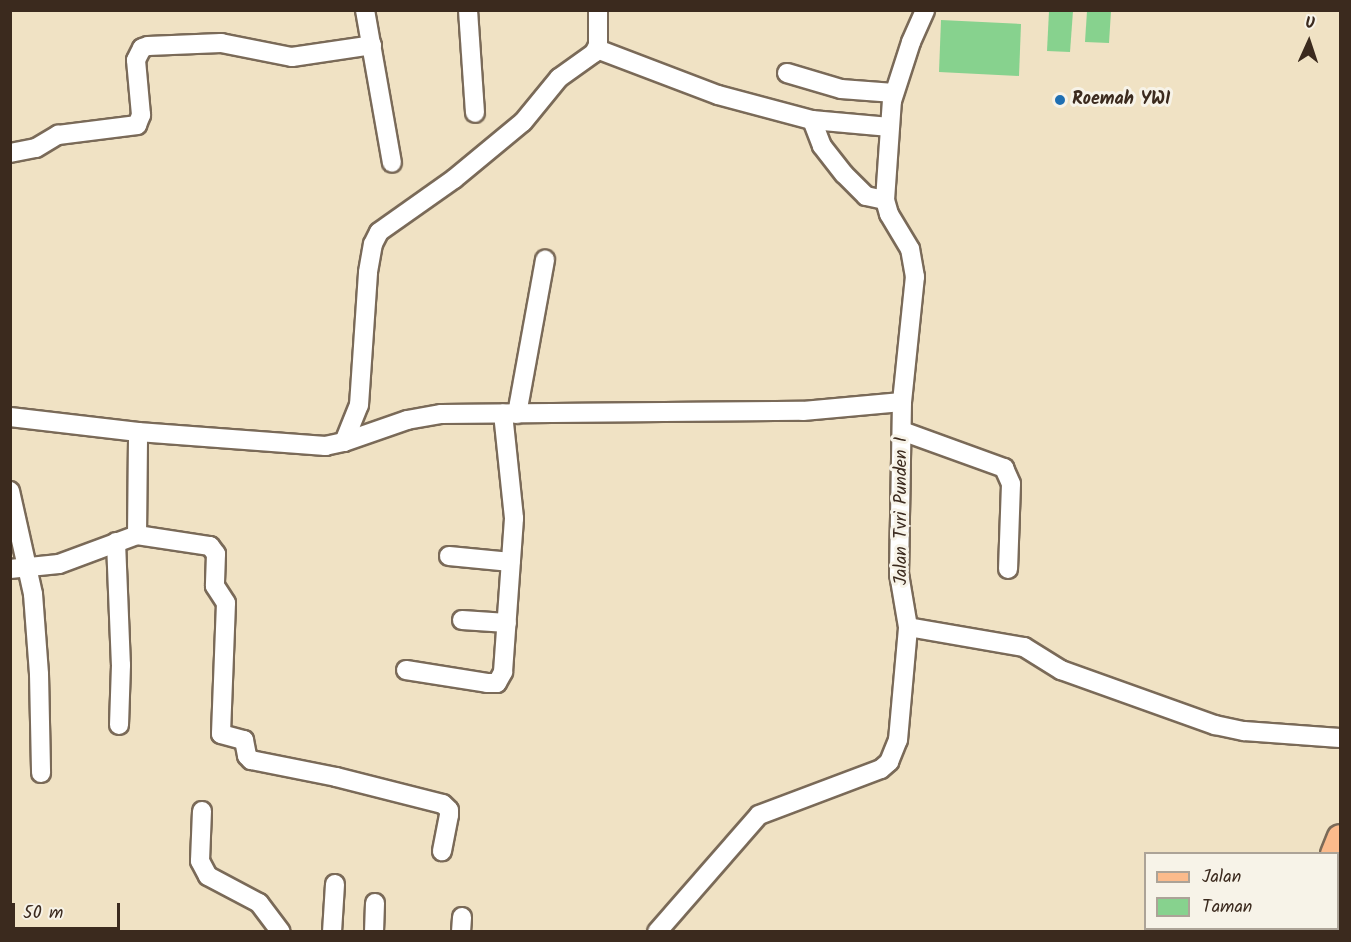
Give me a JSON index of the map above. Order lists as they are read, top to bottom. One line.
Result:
{"streets":{"street":["Jalan Tvri Punden I"]},"places":["Roemah YWI"],"legend":["Jalan","Taman"],"scale_bar":"50 m","north":"top"}
